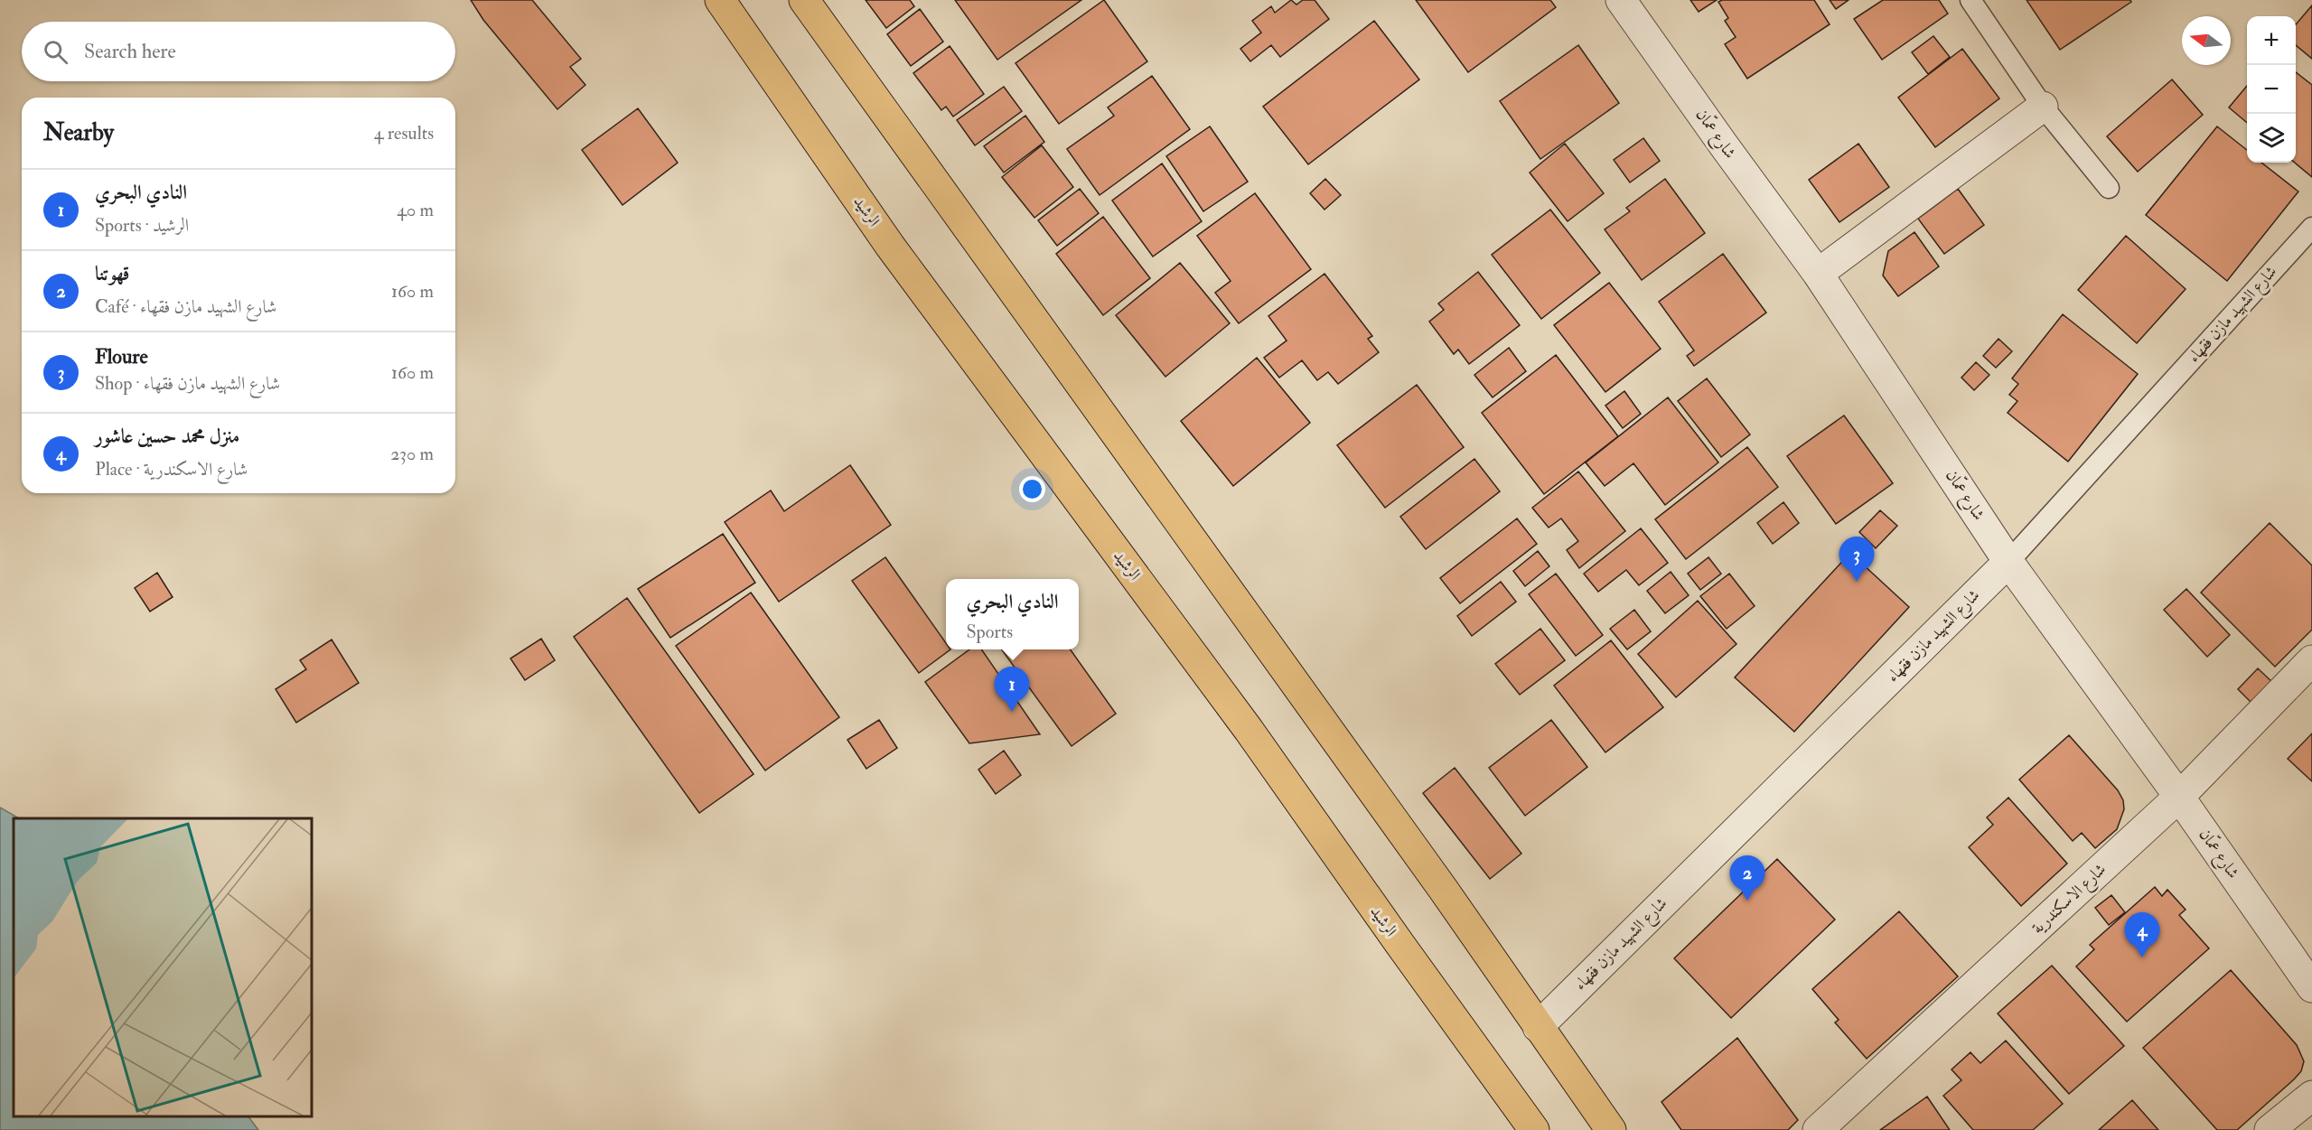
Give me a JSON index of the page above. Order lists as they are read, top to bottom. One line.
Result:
{"streets":{"main road":["الرشيد"],"street":["شارع عمّان","شارع الشهيد مازن فقهاء","شارع الاسكندرية"]},"crossings":[["شارع عمّان","شارع الشهيد مازن فقهاء"],["شارع عمّان","شارع الاسكندرية"]],"north":"left","page":{"map_buttons":["+","−"],"search":"Search here","heading":["Nearby","4 results"],"list":[{"mark":"1","name":"النادي البحري","note":"Sports · الرشيد","value":"40 m"},{"mark":"2","name":"قهوتنا","note":"Café · شارع الشهيد مازن فقهاء","value":"160 m"},{"mark":"3","name":"Floure","note":"Shop · شارع الشهيد مازن فقهاء","value":"160 m"},{"mark":"4","name":"منزل محمد حسين عاشور","note":"Place · شارع الاسكندرية","value":"230 m"}],"pins":["3","1","2","4"],"popup":["النادي البحري","Sports"]}}
